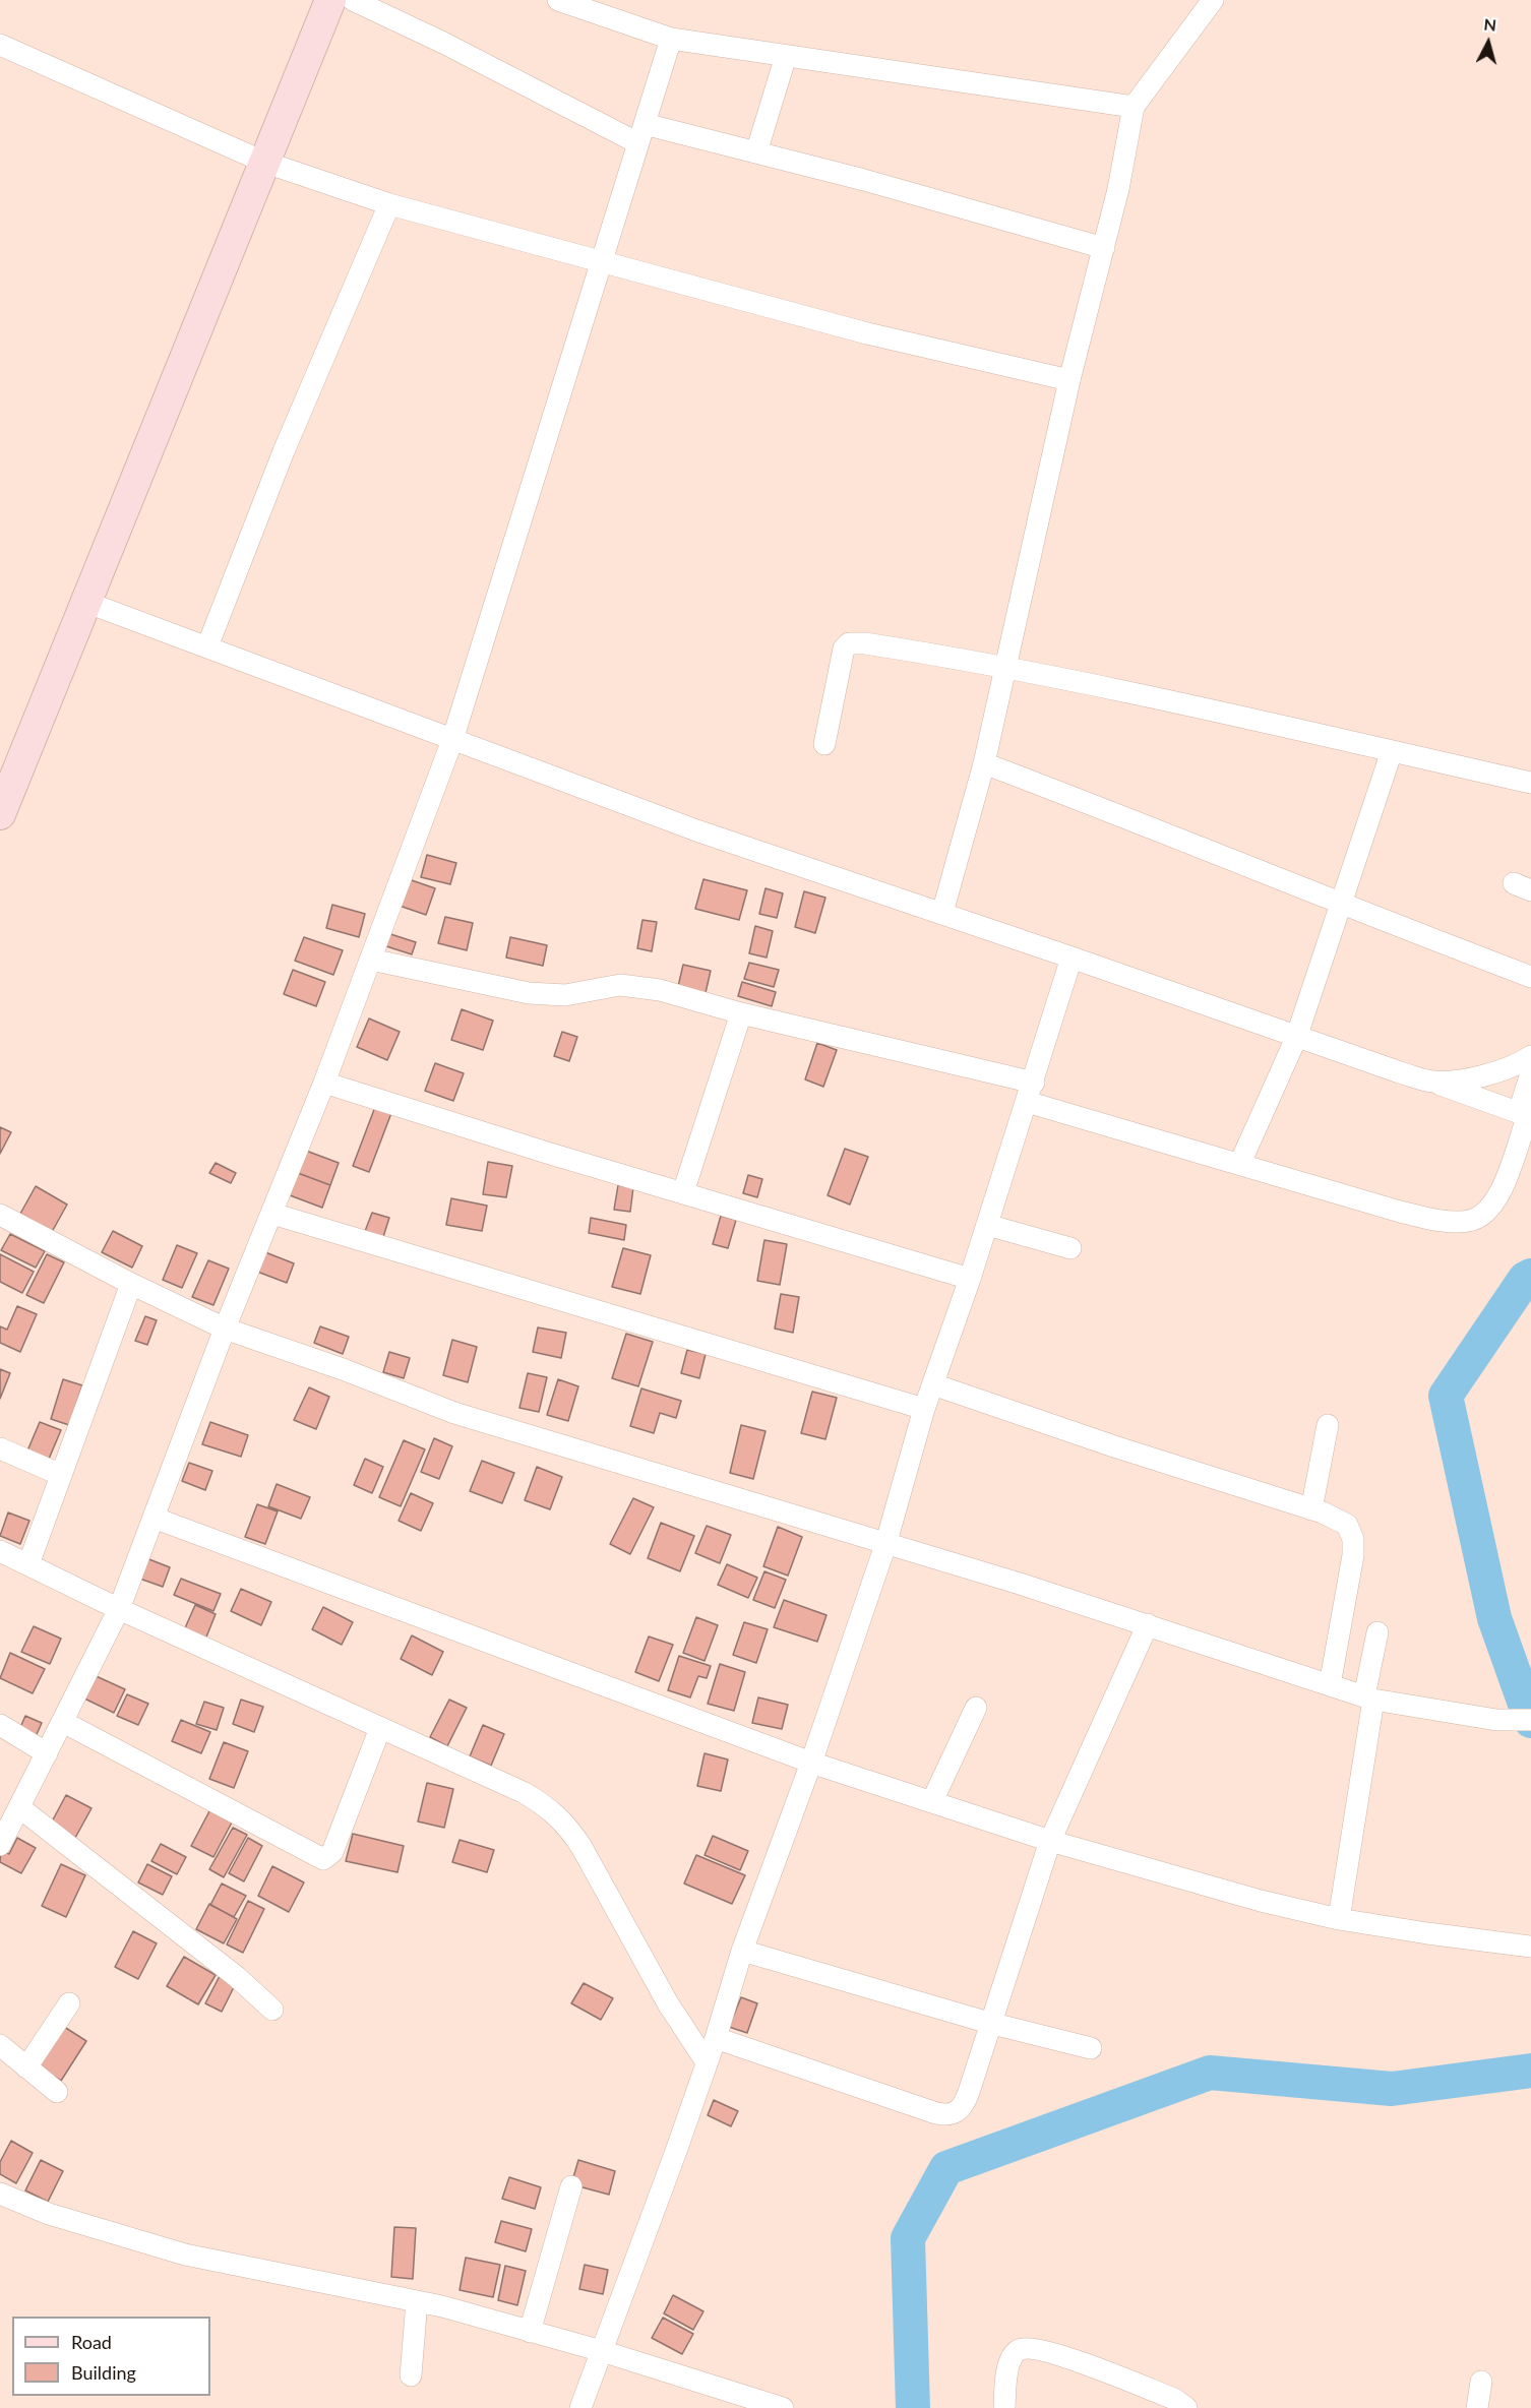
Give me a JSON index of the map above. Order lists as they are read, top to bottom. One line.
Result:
{"legend":["Road","Building"],"north":"top"}
